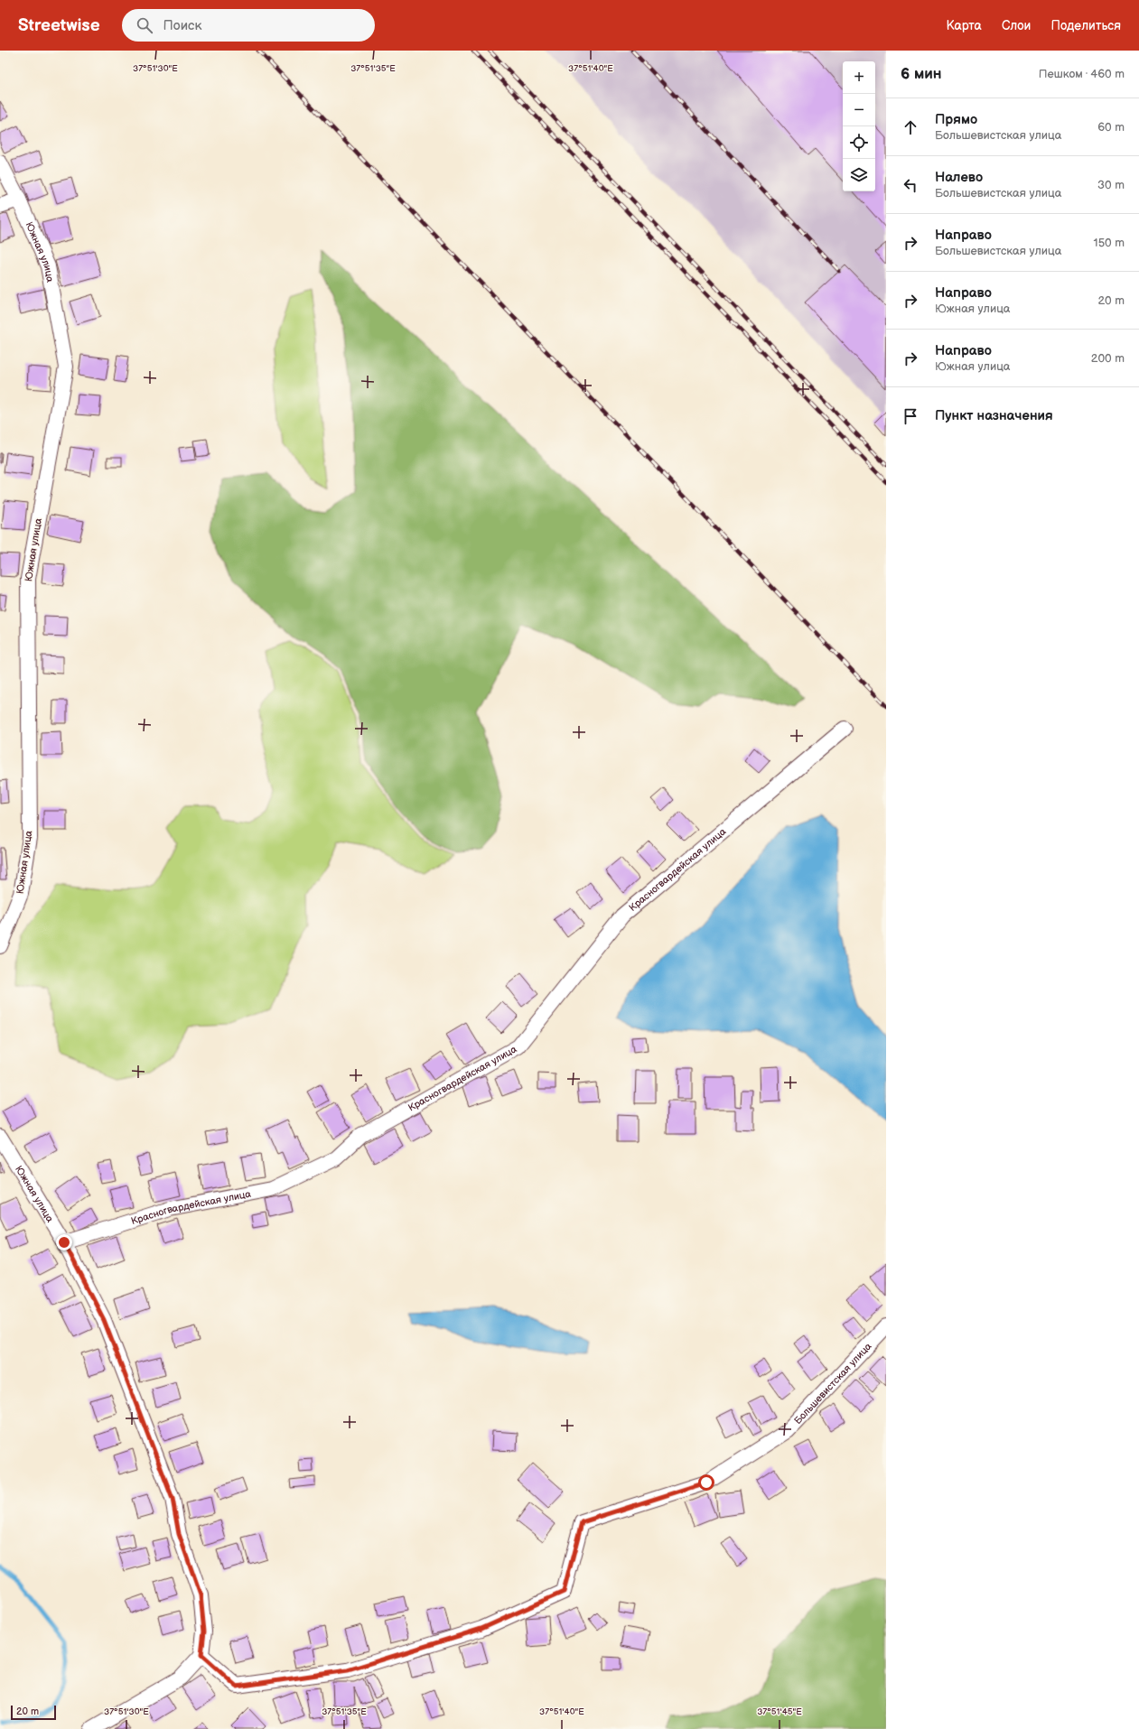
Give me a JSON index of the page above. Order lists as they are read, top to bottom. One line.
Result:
{"streets":{"street":["Южная улица","Красногвардейская улица","Большевистская улица"]},"crossings":[["Южная улица","Красногвардейская улица"],["Южная улица","Большевистская улица"]],"scale_bar":"20 m","page":{"header":"Streetwise","search":"Поиск","nav":["Карта","Слои","Поделиться"],"heading":["6 мин","Пешком · 460 m"],"map_buttons":["+","−"],"list":[["Прямо","Большевистская улица","60 m"],["Налево","Большевистская улица","30 m"],["Направо","Большевистская улица","150 m"],["Направо","Южная улица","20 m"],["Направо","Южная улица","200 m"],"Пункт назначения"],"scale":"20 m"},"coordinates":["37°51'30\"E","37°51'35\"E","37°51'40\"E","37°51'45\"E"]}
